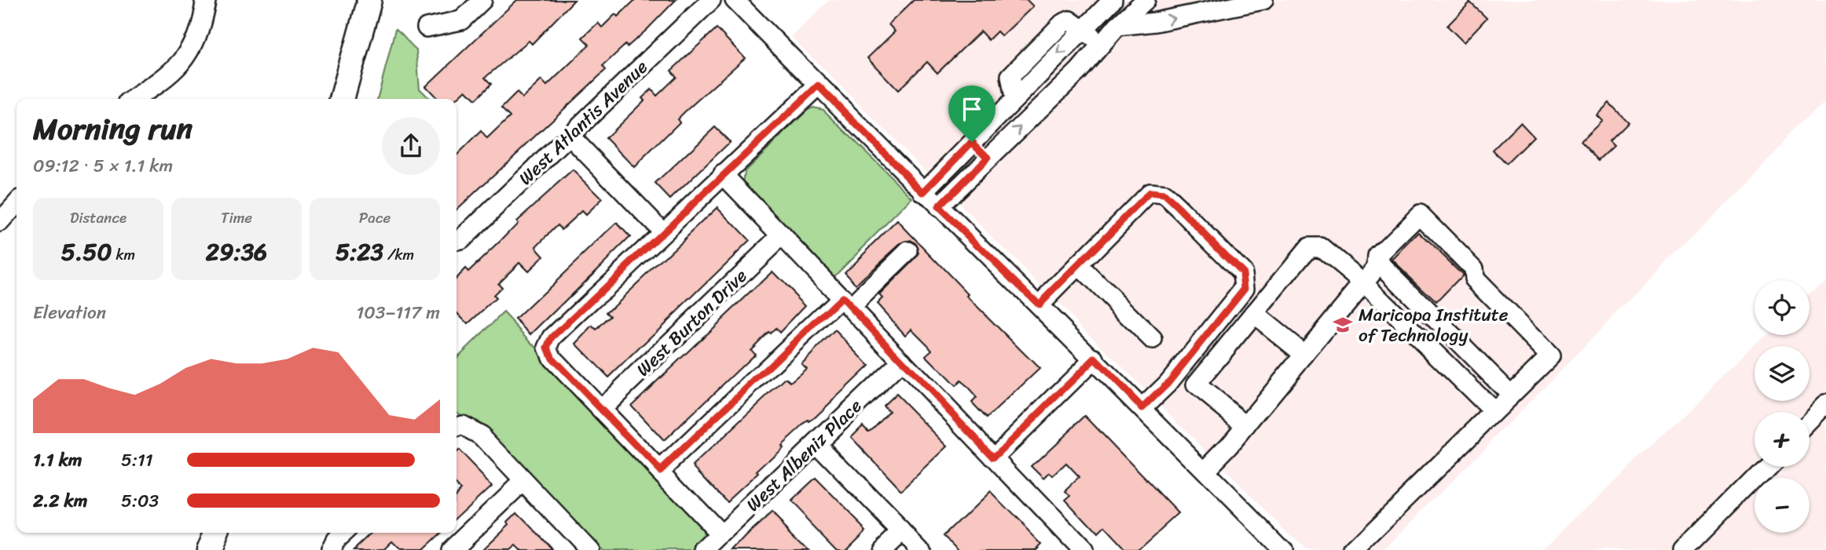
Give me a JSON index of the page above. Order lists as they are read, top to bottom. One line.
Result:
{"streets":{"street":["West Atlantis Avenue","West Burton Drive","West Albeniz Place"]},"places":{"school or university":["Maricopa Institute of Technology"]},"page":{"heading":["Morning run","09:12 · 5 × 1.1 km"],"stats":[["Distance","5.50 km"],["Time","29:36"],["Pace","5:23 /km"]],"map_buttons":["+","−"],"chart":["Elevation","103–117 m"],"list":[{"name":"1.1 km","note":"5:11"},{"name":"2.2 km","note":"5:03"}]}}
